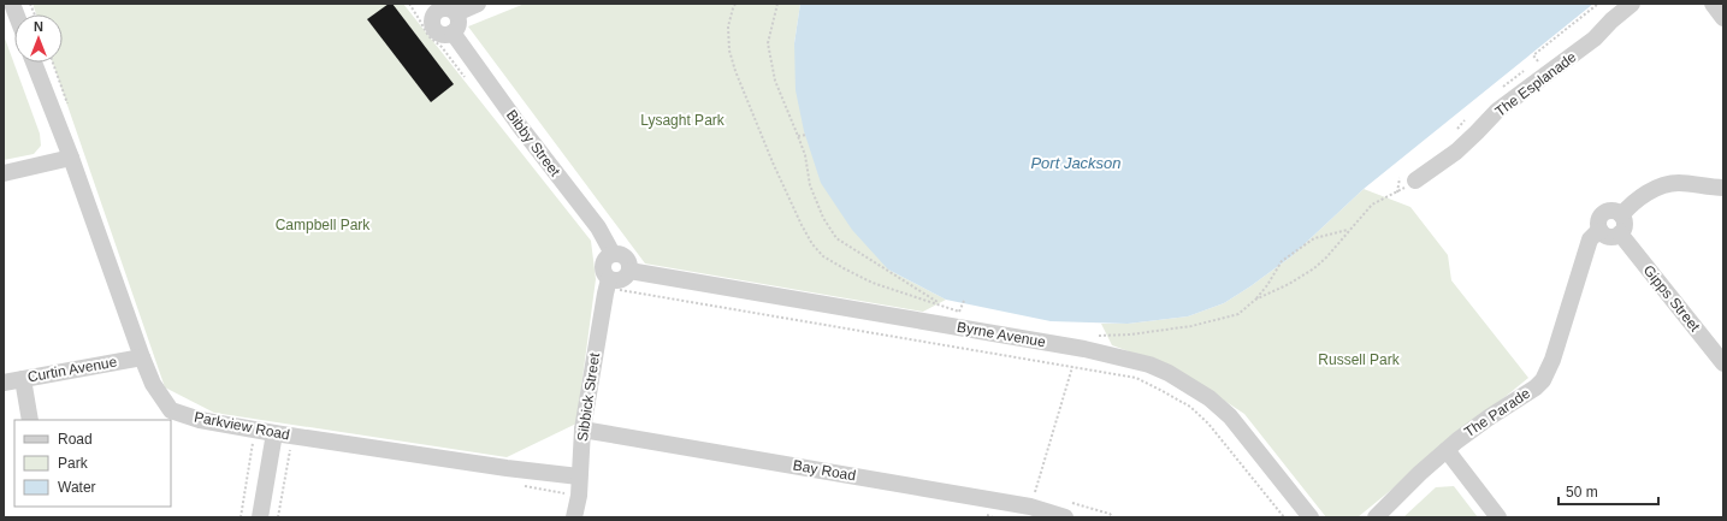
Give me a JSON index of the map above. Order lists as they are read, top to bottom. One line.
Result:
{"streets":{"street":["The Esplanade","Bibby Street","Gipps Street","Byrne Avenue","Curtin Avenue","Sibbick Street","The Parade","Parkview Road","Bay Road"]},"crossings":[["Bibby Street","Byrne Avenue"],["Bibby Street","Sibbick Street"],["Gipps Street","The Parade"],["Byrne Avenue","Sibbick Street"],["Curtin Avenue","Parkview Road"],["Sibbick Street","Parkview Road"],["Sibbick Street","Bay Road"]],"water":["Port Jackson"],"parks":["Lysaght Park","Campbell Park","Russell Park"],"legend":["Road","Park","Water"],"scale_bar":"50 m","north":"top"}
